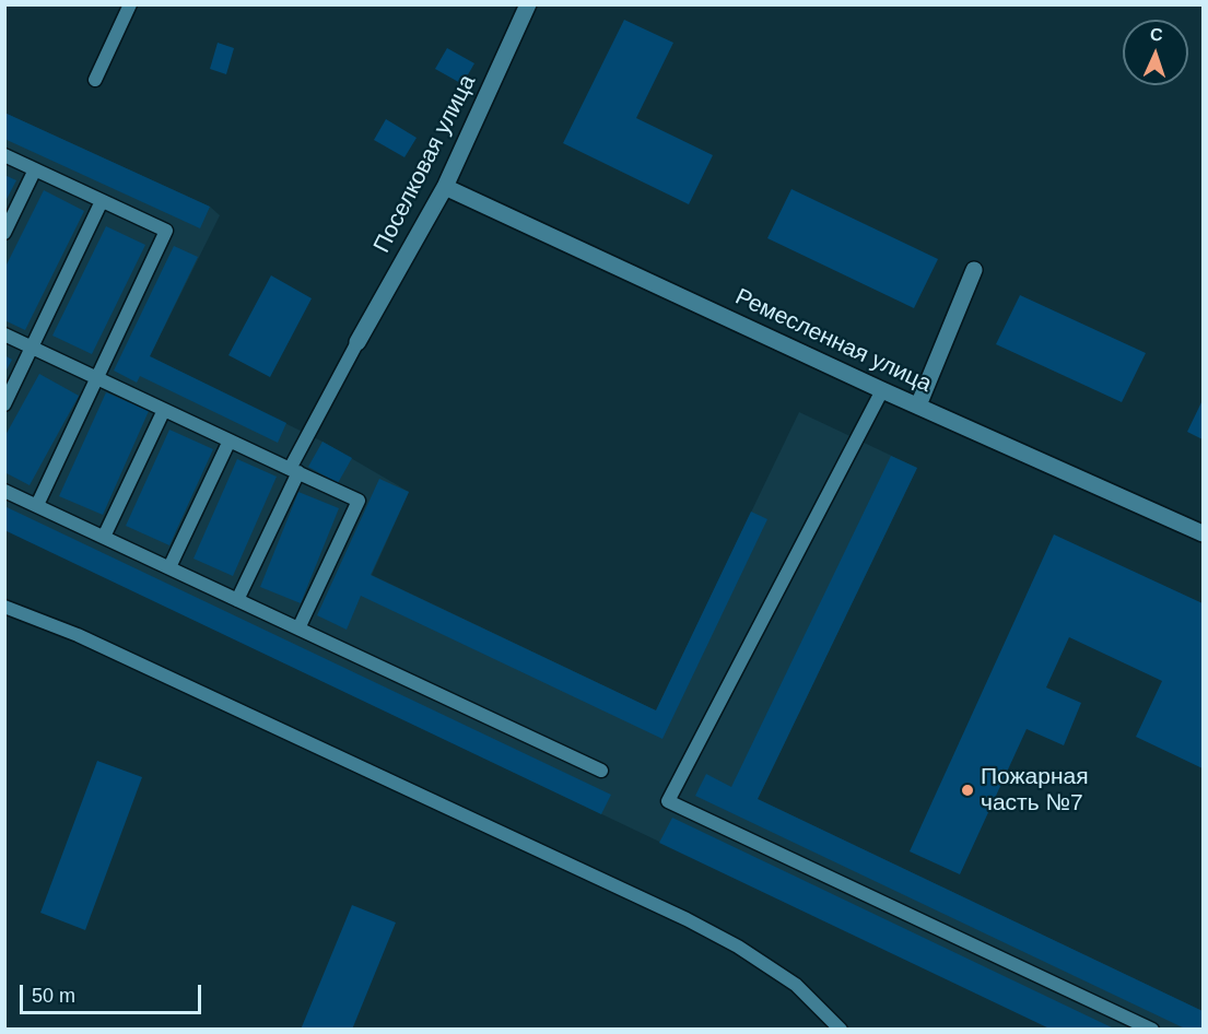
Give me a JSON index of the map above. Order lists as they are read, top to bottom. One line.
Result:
{"streets":{"street":["Поселковая улица","Ремесленная улица"]},"crossings":[["Поселковая улица","Ремесленная улица"]],"places":["Пожарная часть №7"],"scale_bar":"50 m","north":"top"}
